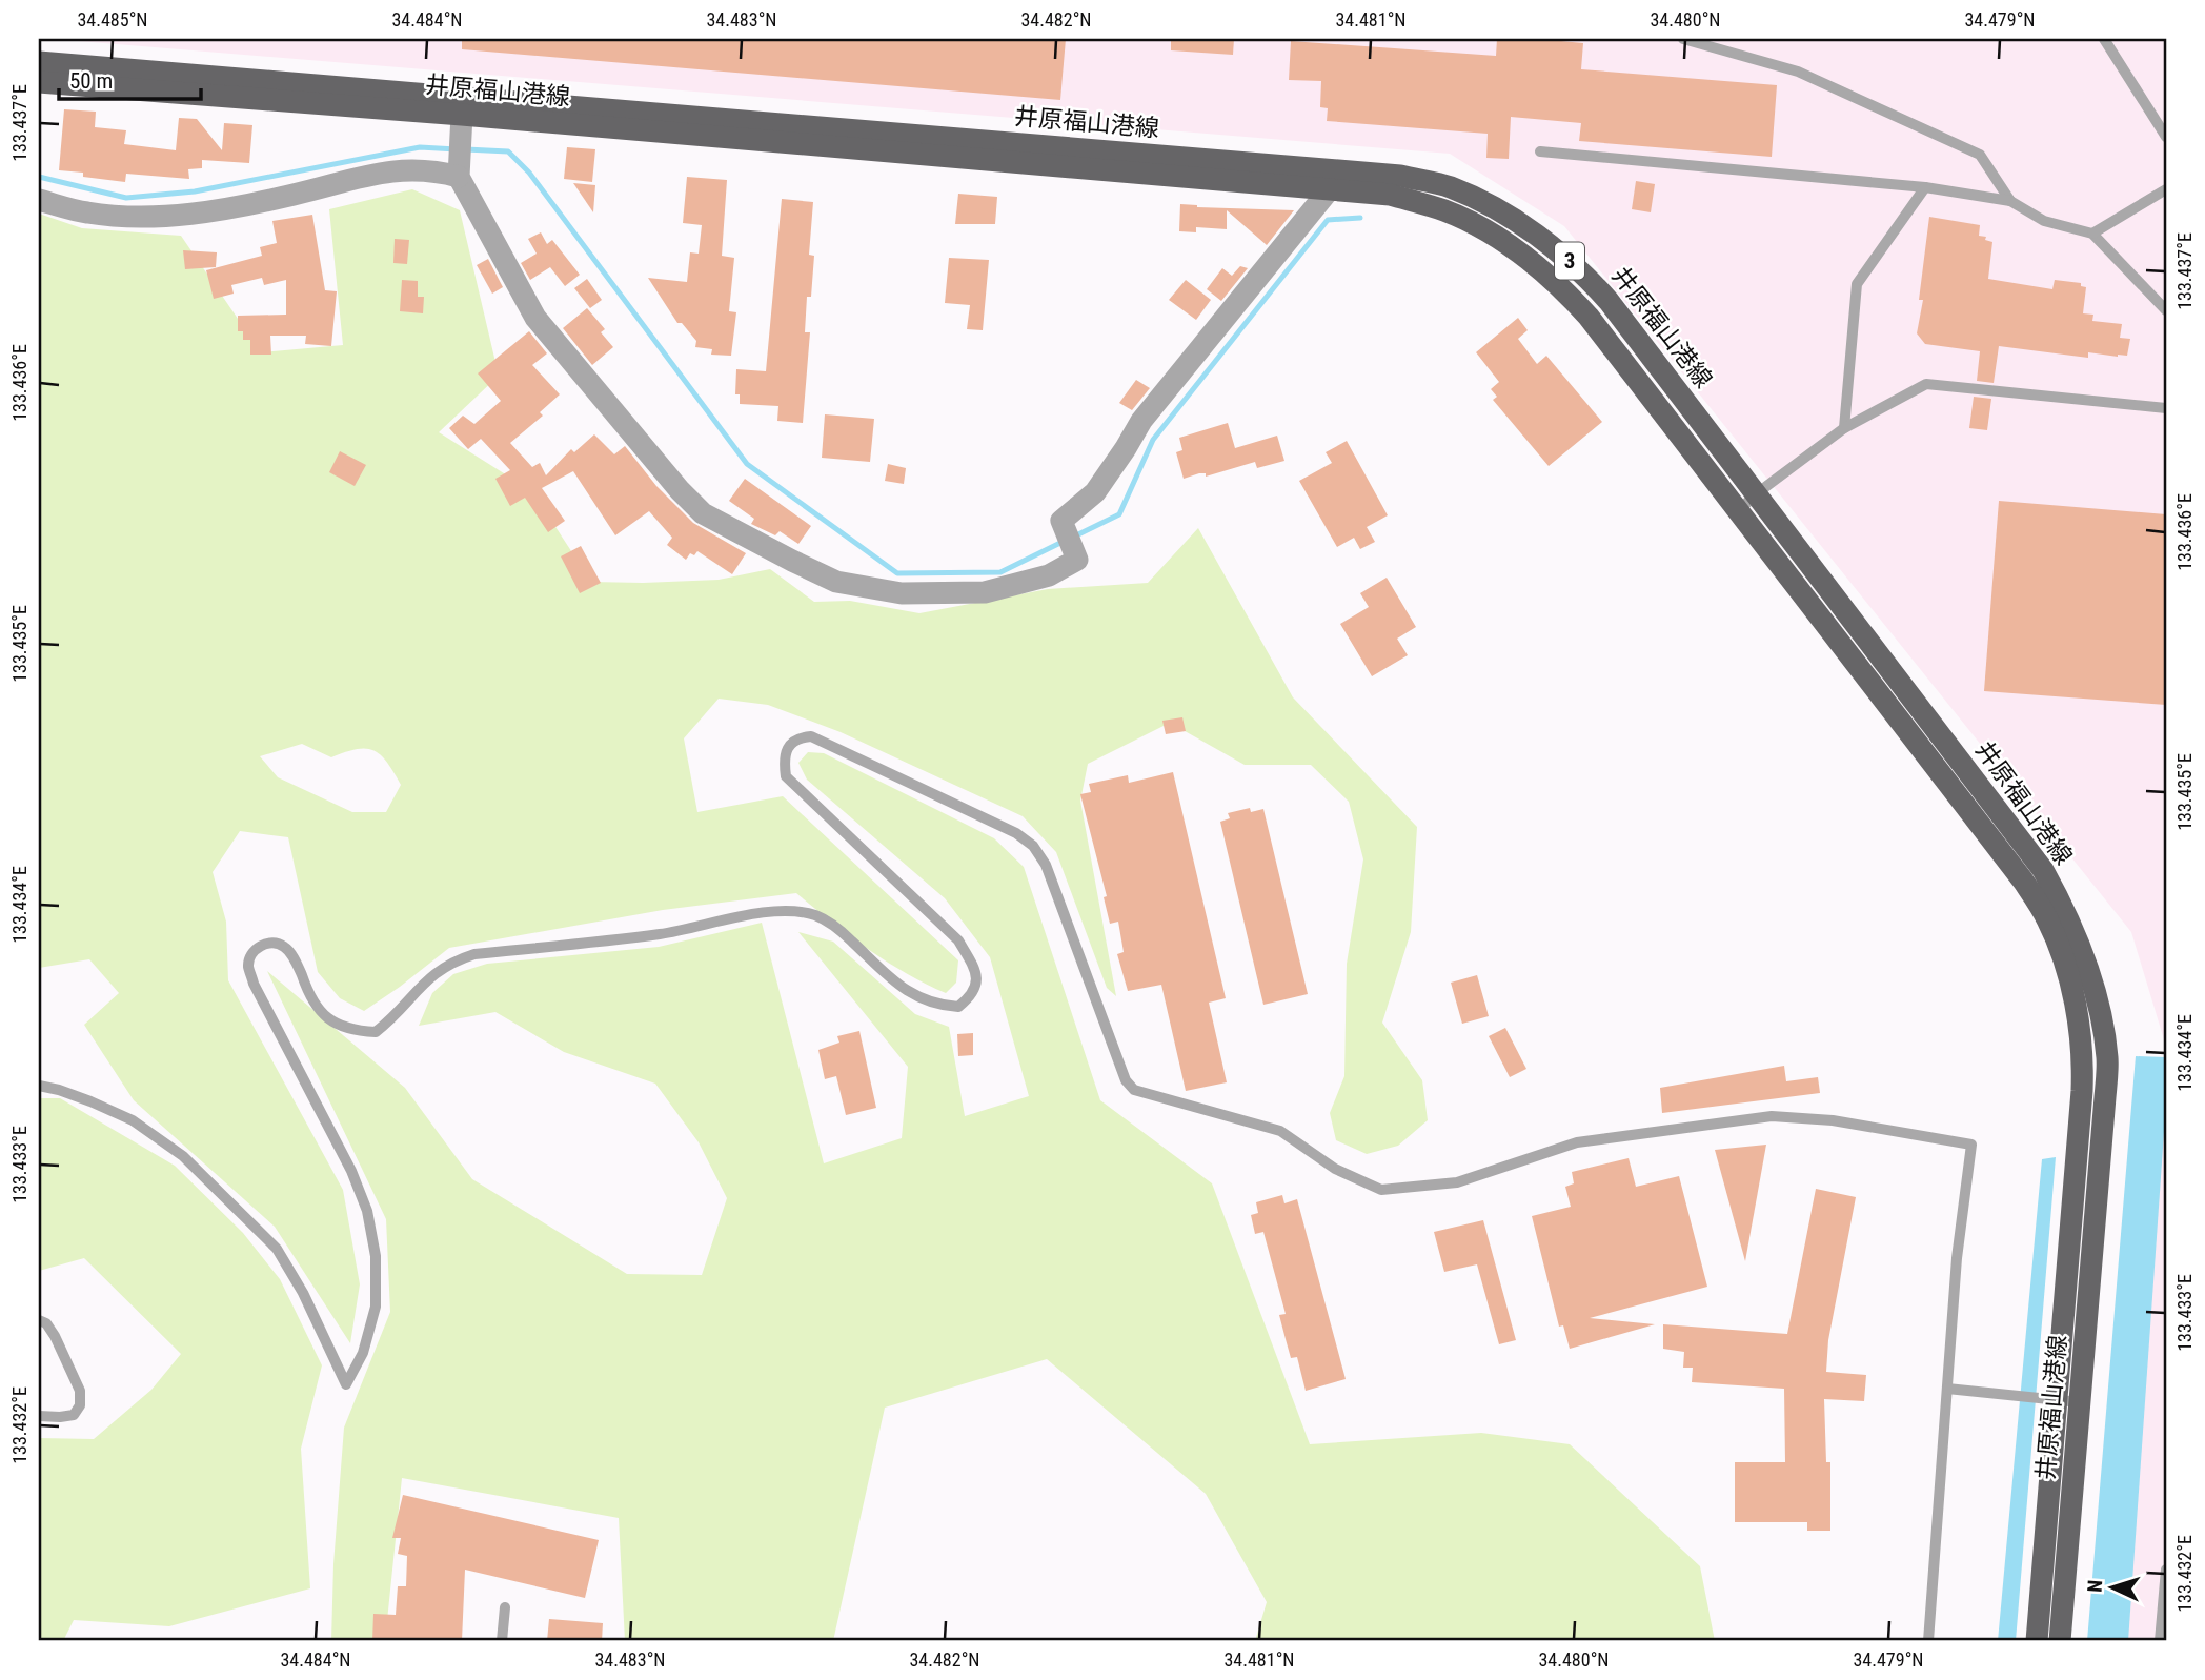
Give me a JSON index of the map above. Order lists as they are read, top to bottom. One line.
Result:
{"streets":{"main road":["井原福山港線","3"]},"scale_bar":"50 m","north":"left","coordinates":["34.485°N","34.484°N","34.483°N","34.482°N","34.481°N","34.480°N","34.479°N","133.437°E","133.436°E","133.435°E","133.434°E","133.433°E","133.432°E"]}
